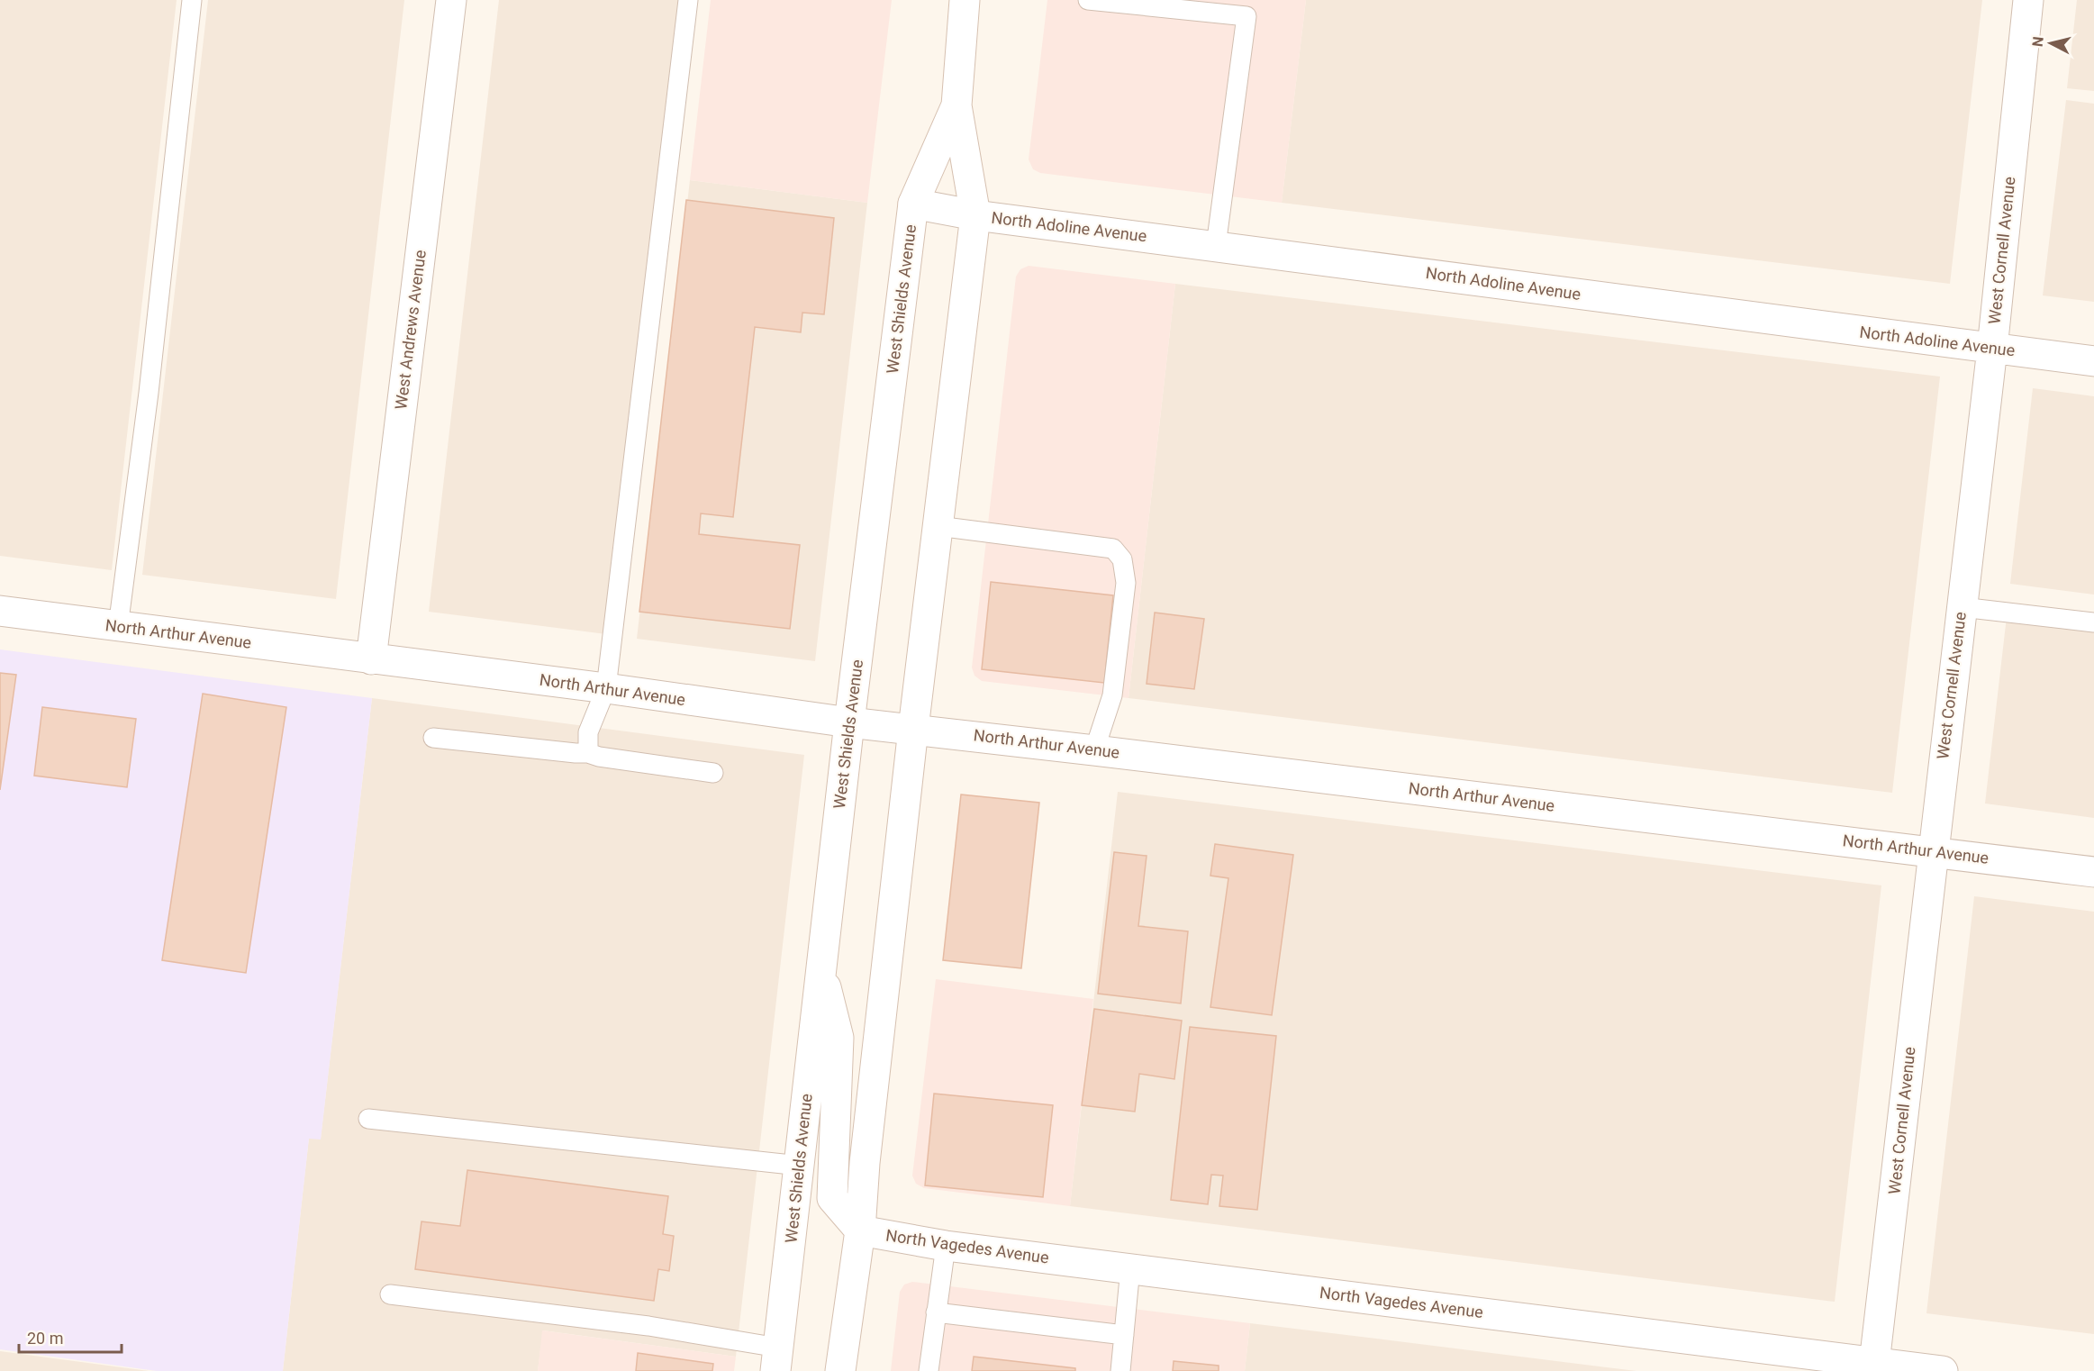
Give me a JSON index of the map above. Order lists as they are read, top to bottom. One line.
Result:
{"streets":{"street":["North Adoline Avenue","West Cornell Avenue","West Shields Avenue","West Andrews Avenue","North Arthur Avenue","North Vagedes Avenue"]},"crossings":[["North Adoline Avenue","West Cornell Avenue"],["North Adoline Avenue","West Shields Avenue"],["West Cornell Avenue","North Arthur Avenue"],["West Cornell Avenue","North Vagedes Avenue"],["West Shields Avenue","North Arthur Avenue"],["West Shields Avenue","North Vagedes Avenue"],["West Andrews Avenue","North Arthur Avenue"]],"scale_bar":"20 m","north":"left"}
